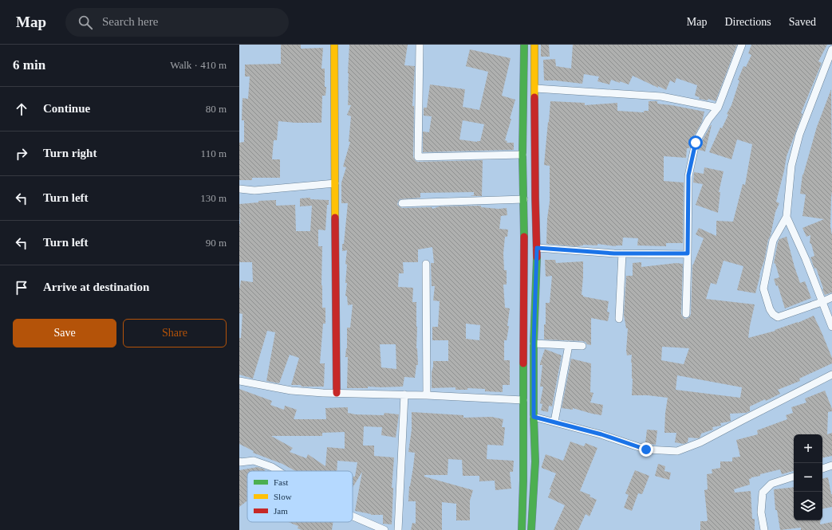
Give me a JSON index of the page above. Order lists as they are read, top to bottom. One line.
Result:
{"legend":["Fast","Slow","Jam"],"page":{"header":"Map","search":"Search here","nav":["Map","Directions","Saved"],"heading":["6 min","Walk · 410 m"],"list":[["Continue","80 m"],["Turn right","110 m"],["Turn left","130 m"],["Turn left","90 m"],"Arrive at destination"],"buttons":["Save","Share"],"map_buttons":["+","−"]}}
